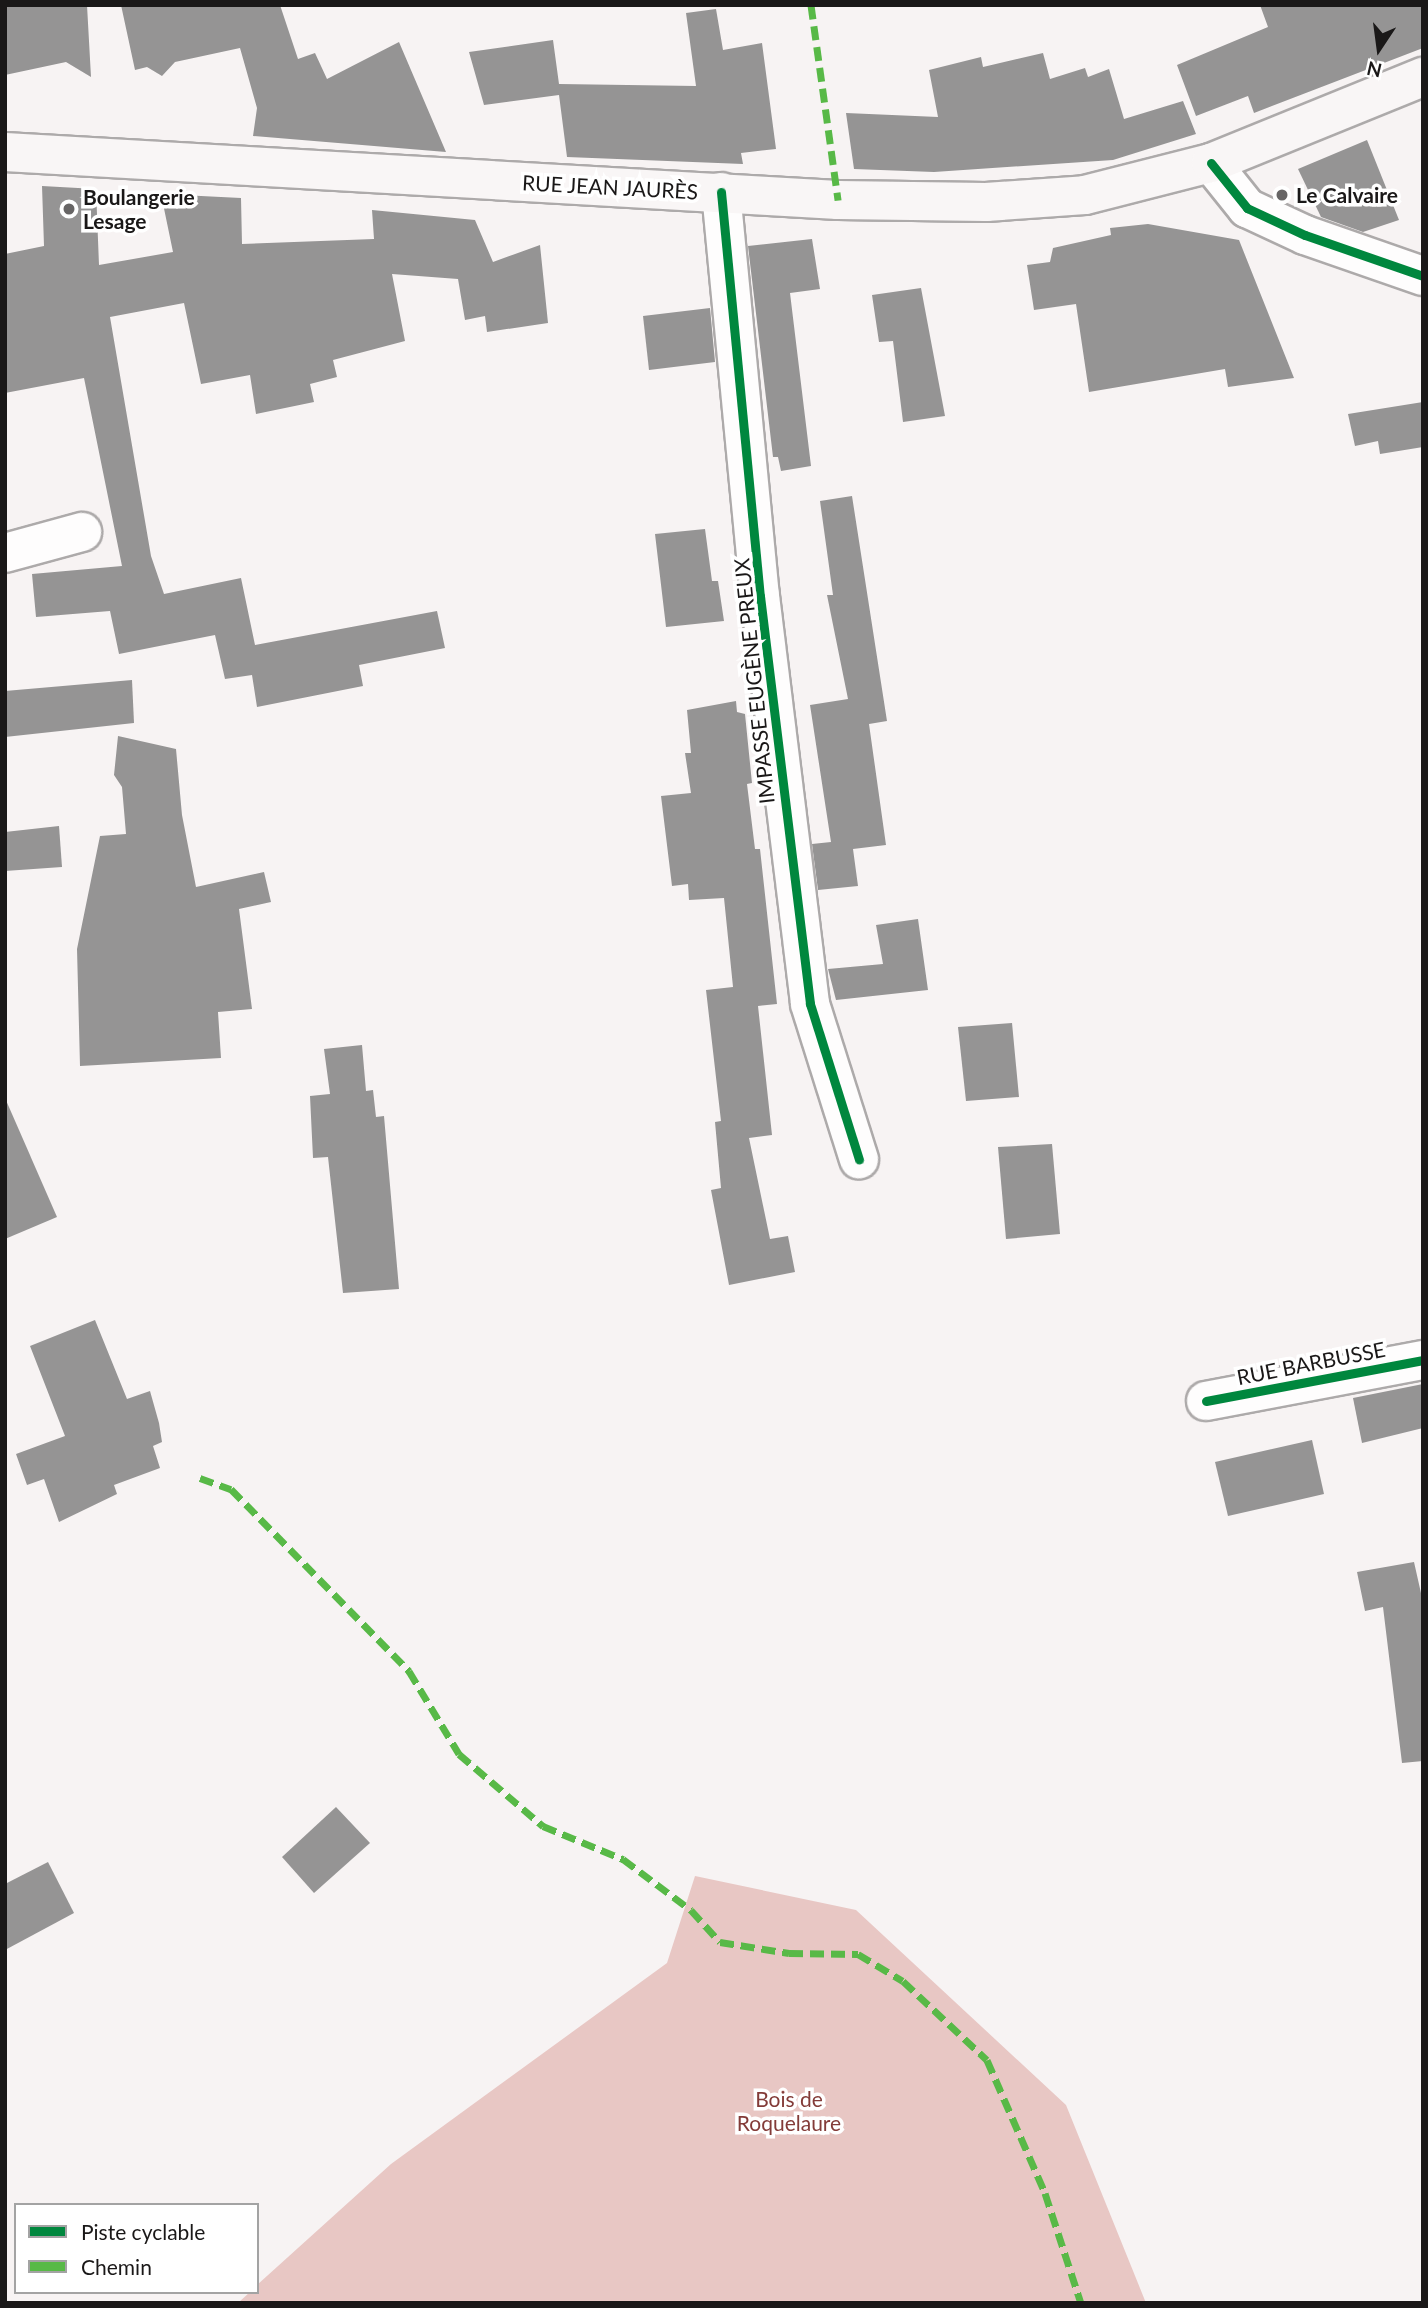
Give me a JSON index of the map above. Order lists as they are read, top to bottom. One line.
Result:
{"streets":{"main road":["RUE JEAN JAURÈS"],"street":["IMPASSE EUGÈNE PREUX","RUE BARBUSSE"]},"crossings":[["RUE JEAN JAURÈS","IMPASSE EUGÈNE PREUX"]],"parks":["Bois de Roquelaure"],"places":["Le Calvaire","Boulangerie Lesage"],"legend":["Piste cyclable","Chemin"],"north":"bottom"}
